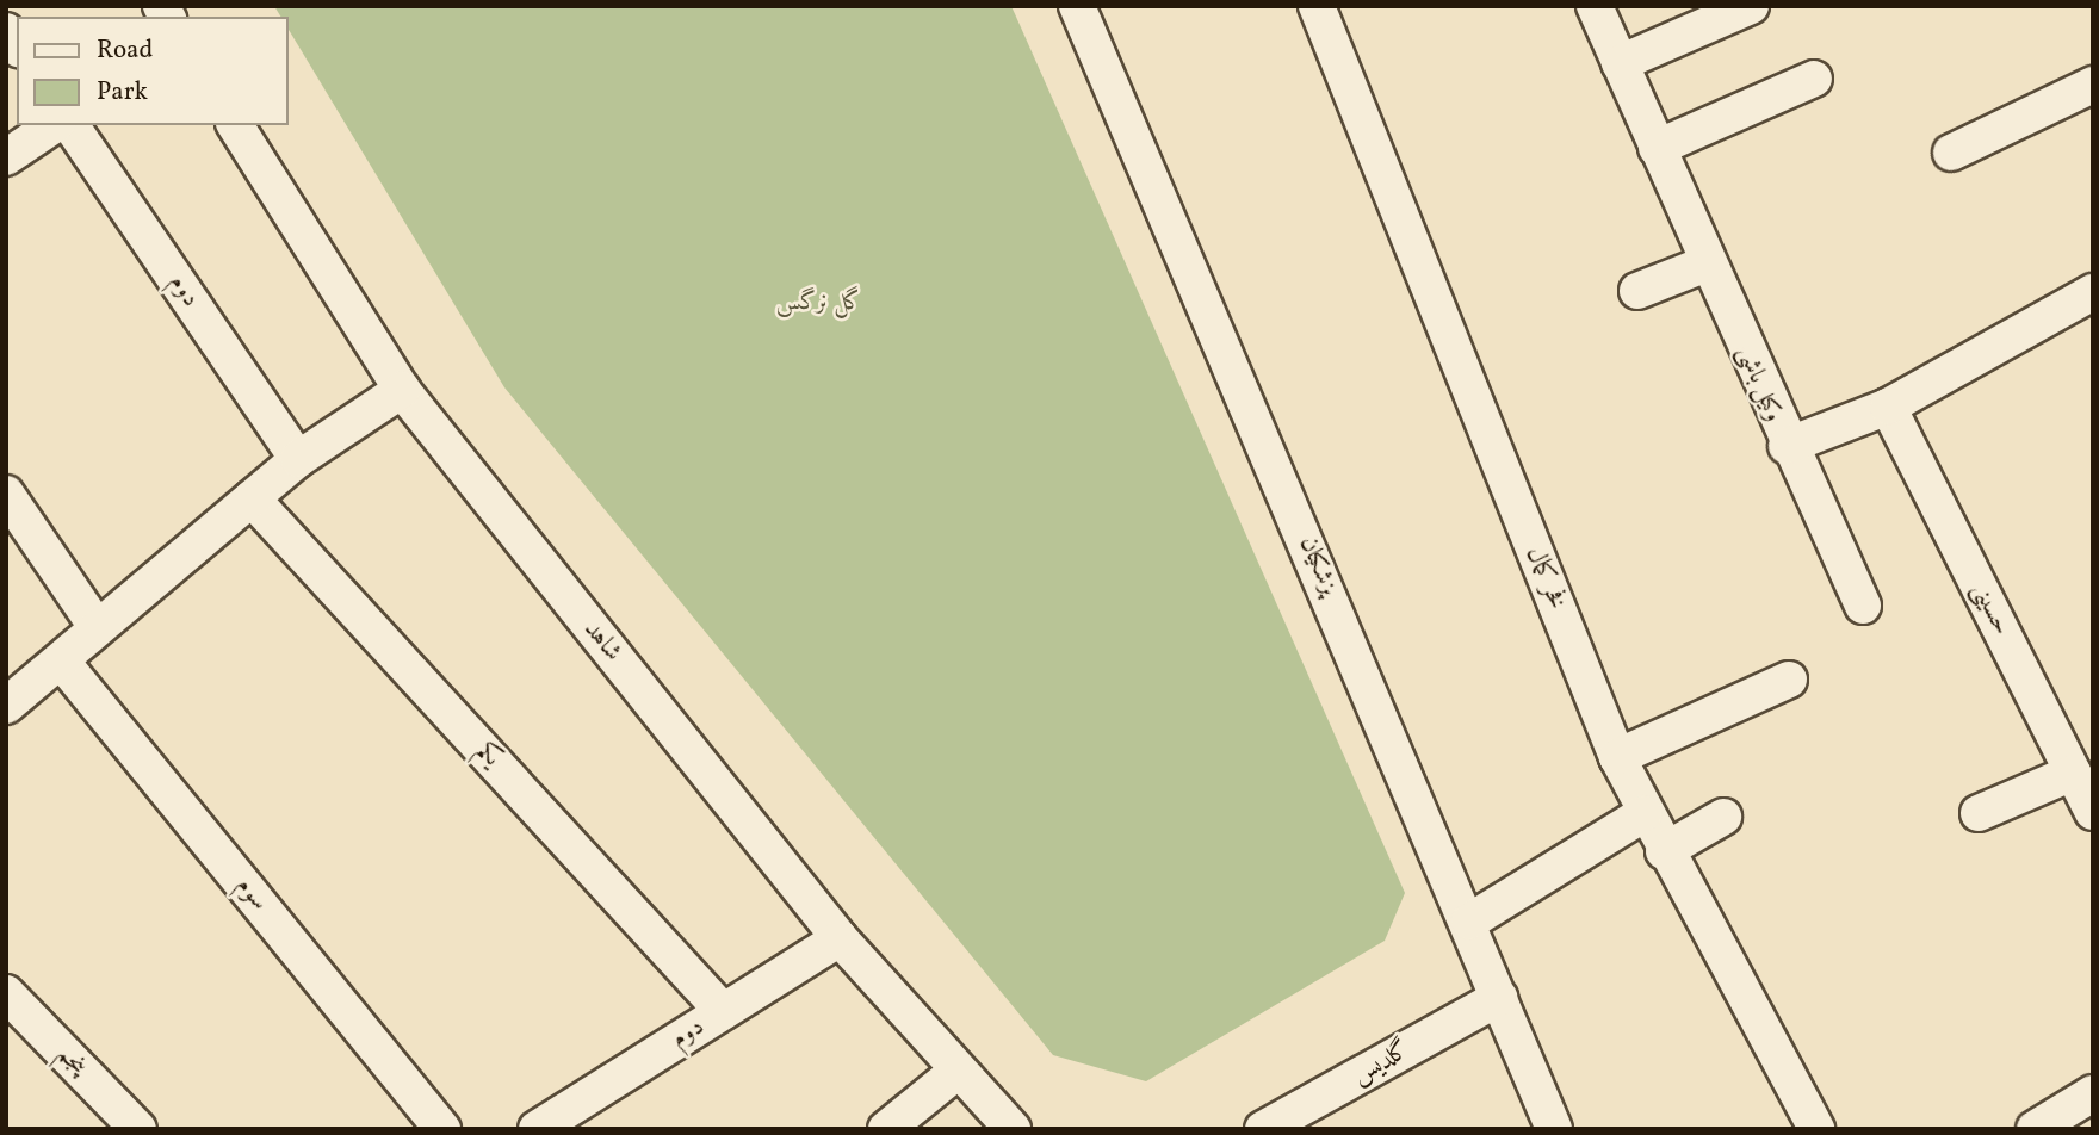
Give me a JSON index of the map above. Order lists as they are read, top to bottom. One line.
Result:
{"streets":{"street":["دوم","وکیل باشی","پزشکیان","فخر کمال","حسینی","شاهد","یکم","سوم","پنجم","گلدیس"]},"crossings":[["دوم","شاهد"],["دوم","یکم"],["وکیل باشی","حسینی"],["پزشکیان","گلدیس"]],"parks":["گل نرگس"],"legend":["Road","Park"]}
